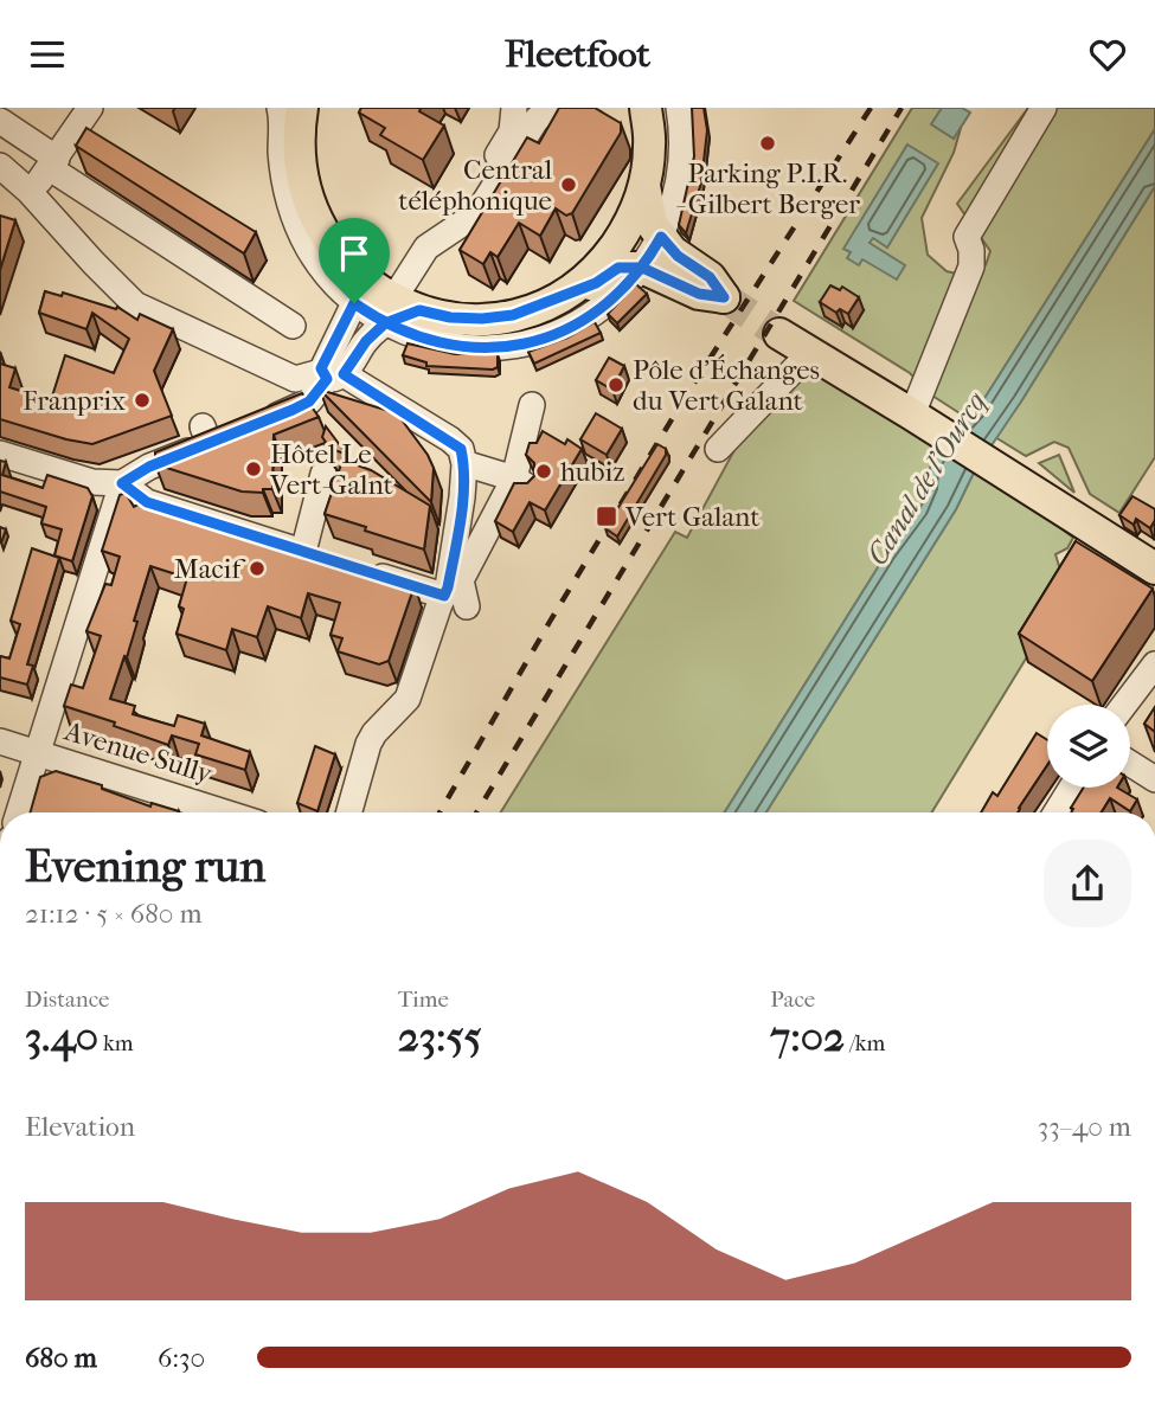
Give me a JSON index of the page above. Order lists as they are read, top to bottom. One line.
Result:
{"streets":{"street":["Avenue Sully"]},"water":["Canal de l'Ourcq"],"places":{"other":["Parking P.I.R. - Gilbert Berger","Central téléphonique","Pôle d'Échanges du Vert Galant","Franprix","Hôtel Le Vert-Galnt","hubiz","Macif"],"transit":["Vert Galant"]},"page":{"header":"Fleetfoot","heading":["Evening run","21:12 · 5 × 680 m"],"stats":[["Distance","3.40 km"],["Time","23:55"],["Pace","7:02 /km"]],"chart":["Elevation","33–40 m"],"list":[{"name":"680 m","note":"6:30"}]}}
